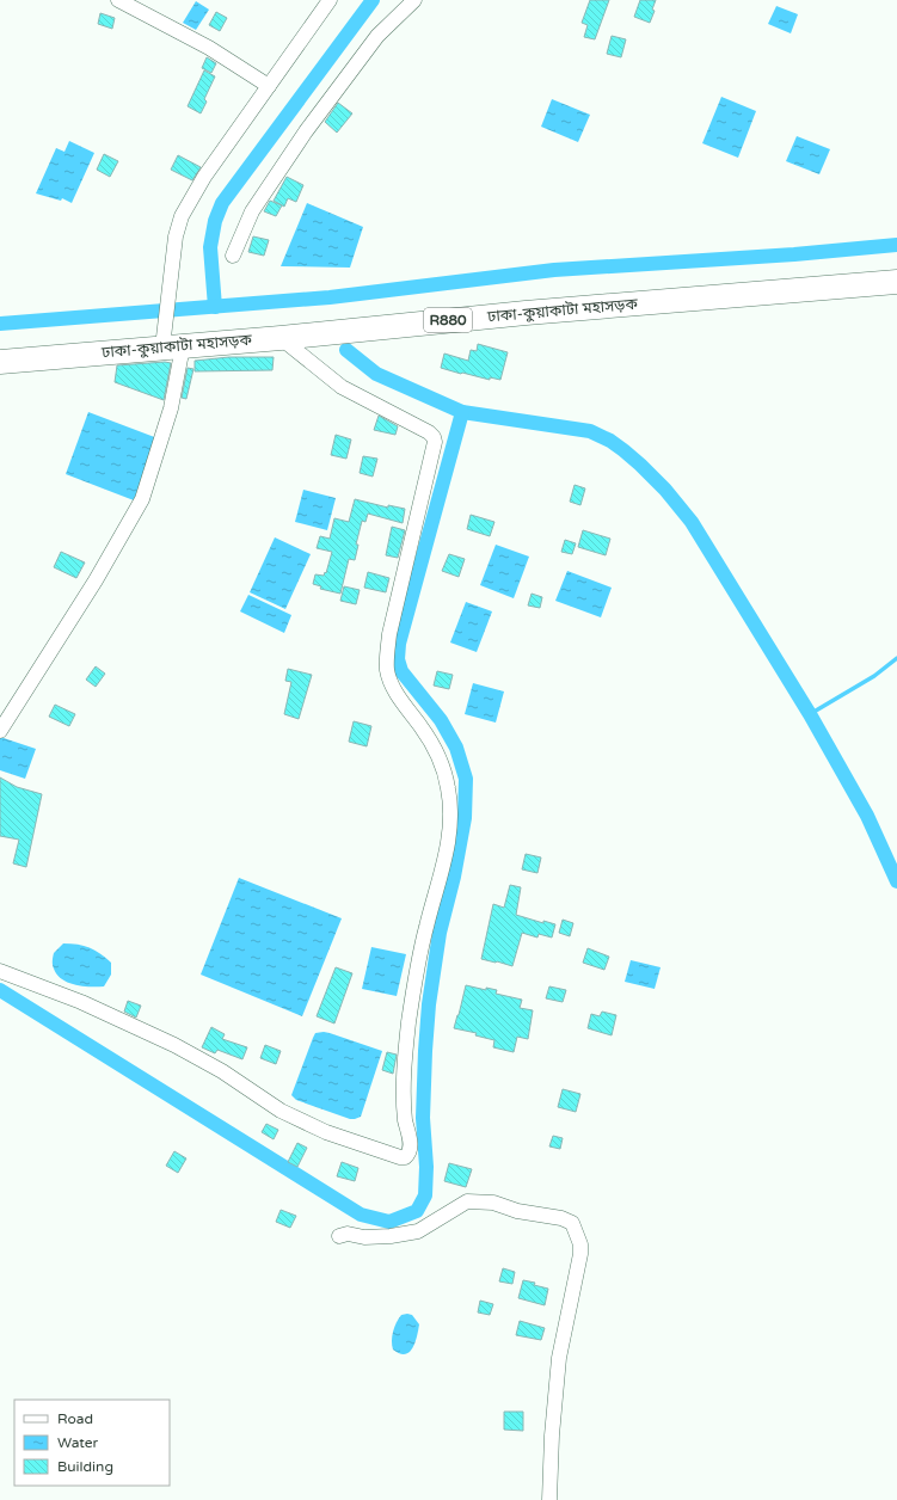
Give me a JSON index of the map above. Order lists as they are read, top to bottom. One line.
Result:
{"streets":{"main road":["ঢাকা-কুয়াকাটা মহাসড়ক","R880"]},"legend":["Road","Water","Building"]}
